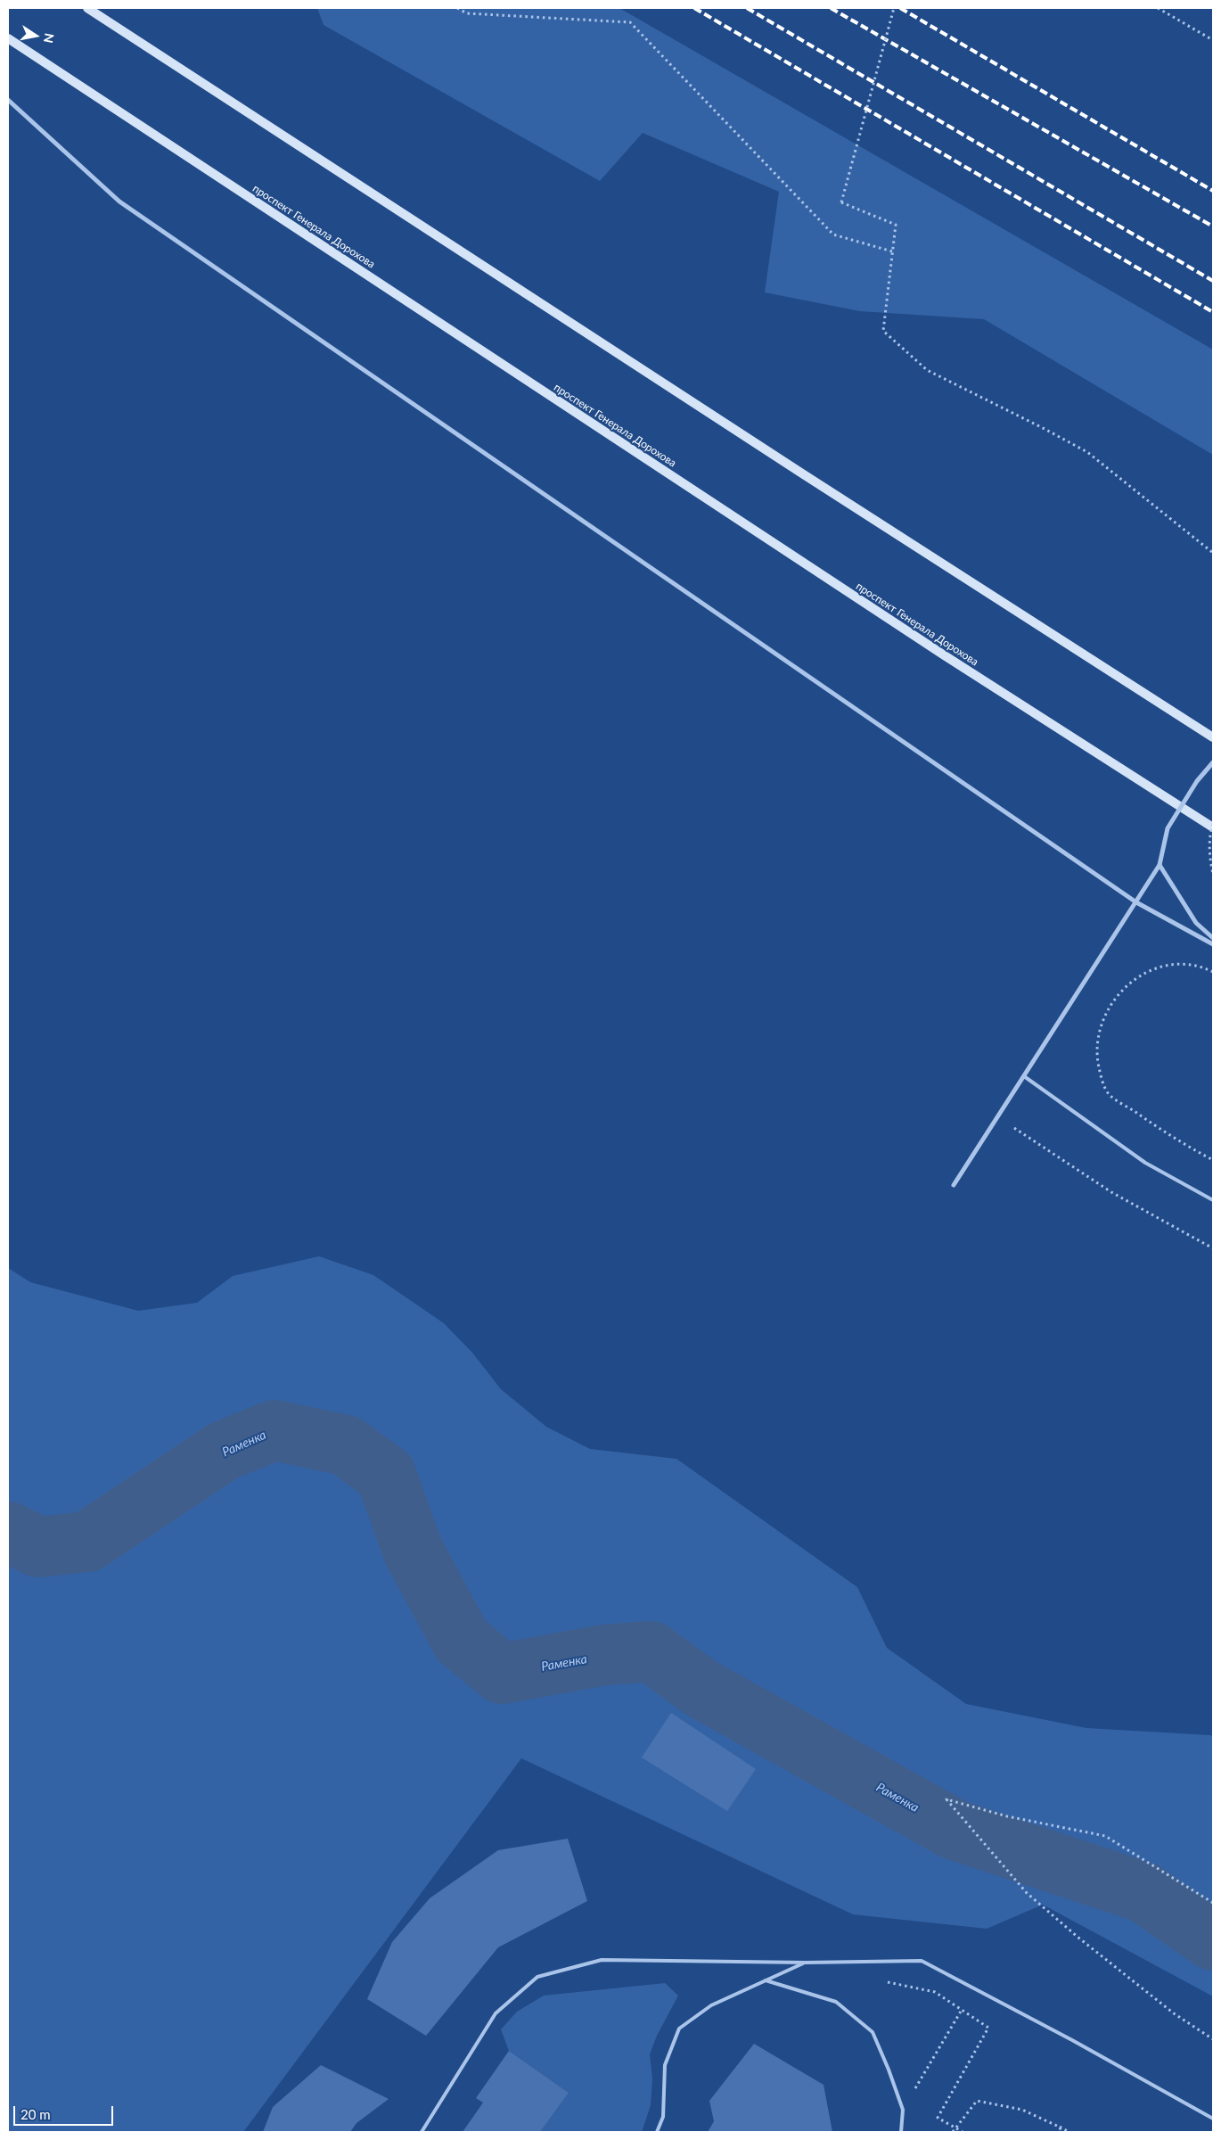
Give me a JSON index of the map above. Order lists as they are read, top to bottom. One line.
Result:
{"streets":{"main road":["проспект Генерала Дорохова"]},"water":["Раменка"],"scale_bar":"20 m","north":"right"}
